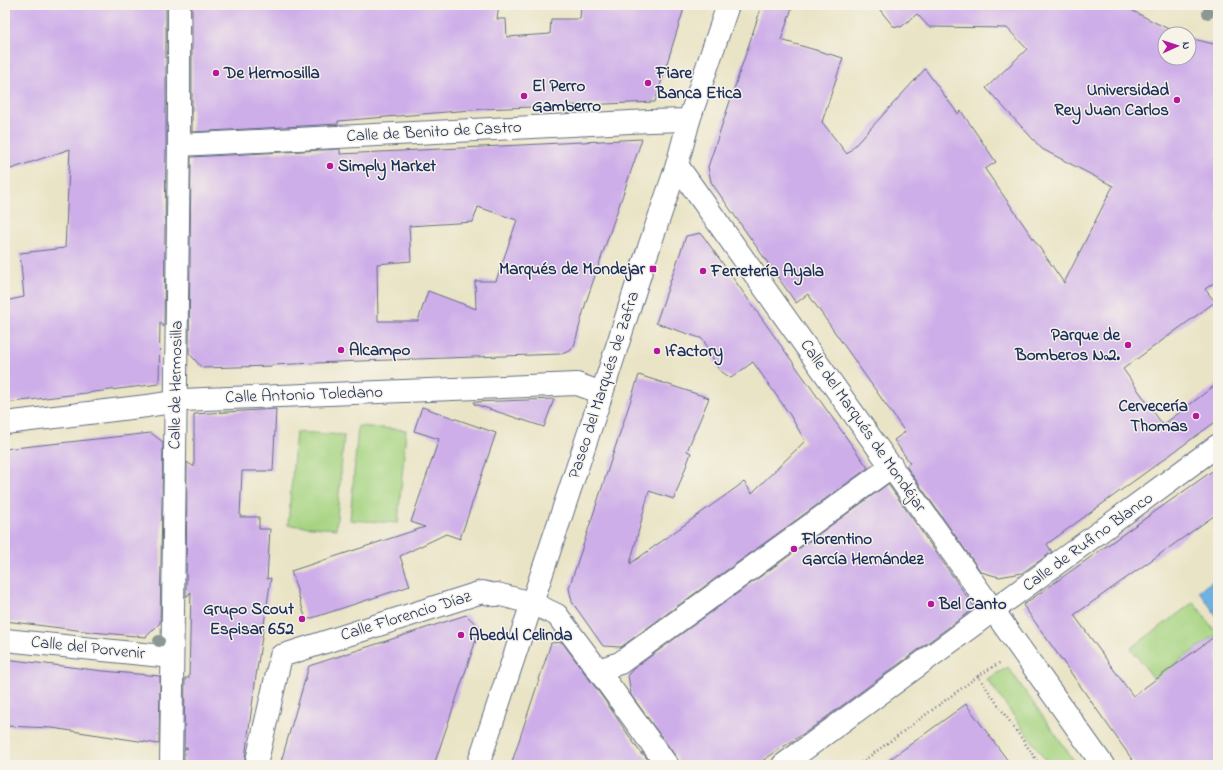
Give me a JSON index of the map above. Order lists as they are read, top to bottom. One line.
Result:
{"streets":{"street":["Calle de Benito de Castro","Calle de Hermosilla","Paseo del Marqués de Zafra","Calle Antonio Toledano","Calle del Marqués de Mondéjar","Calle de Rufino Blanco","Calle Florencio Díaz","Calle del Porvenir"]},"crossings":[["Calle de Benito de Castro","Calle de Hermosilla"],["Calle de Benito de Castro","Paseo del Marqués de Zafra"],["Calle de Hermosilla","Calle Antonio Toledano"],["Calle de Hermosilla","Calle del Porvenir"],["Paseo del Marqués de Zafra","Calle Antonio Toledano"],["Paseo del Marqués de Zafra","Calle del Marqués de Mondéjar"],["Paseo del Marqués de Zafra","Calle Florencio Díaz"],["Calle del Marqués de Mondéjar","Calle de Rufino Blanco"]],"places":{"other":["De Hermosilla","Fiare Banca Etica","El Perro Gamberro","Universidad Rey Juan Carlos","Simply Market","Ferretería Ayala","Parque de Bomberos Nº2.","Alcampo","Ifactory","Cervecería Thomas","Florentino García Hernández","Bel Canto","Grupo Scout Espisar 652","Abedul Celinda"],"transit":["Marqués de Mondejar"]},"north":"right"}
